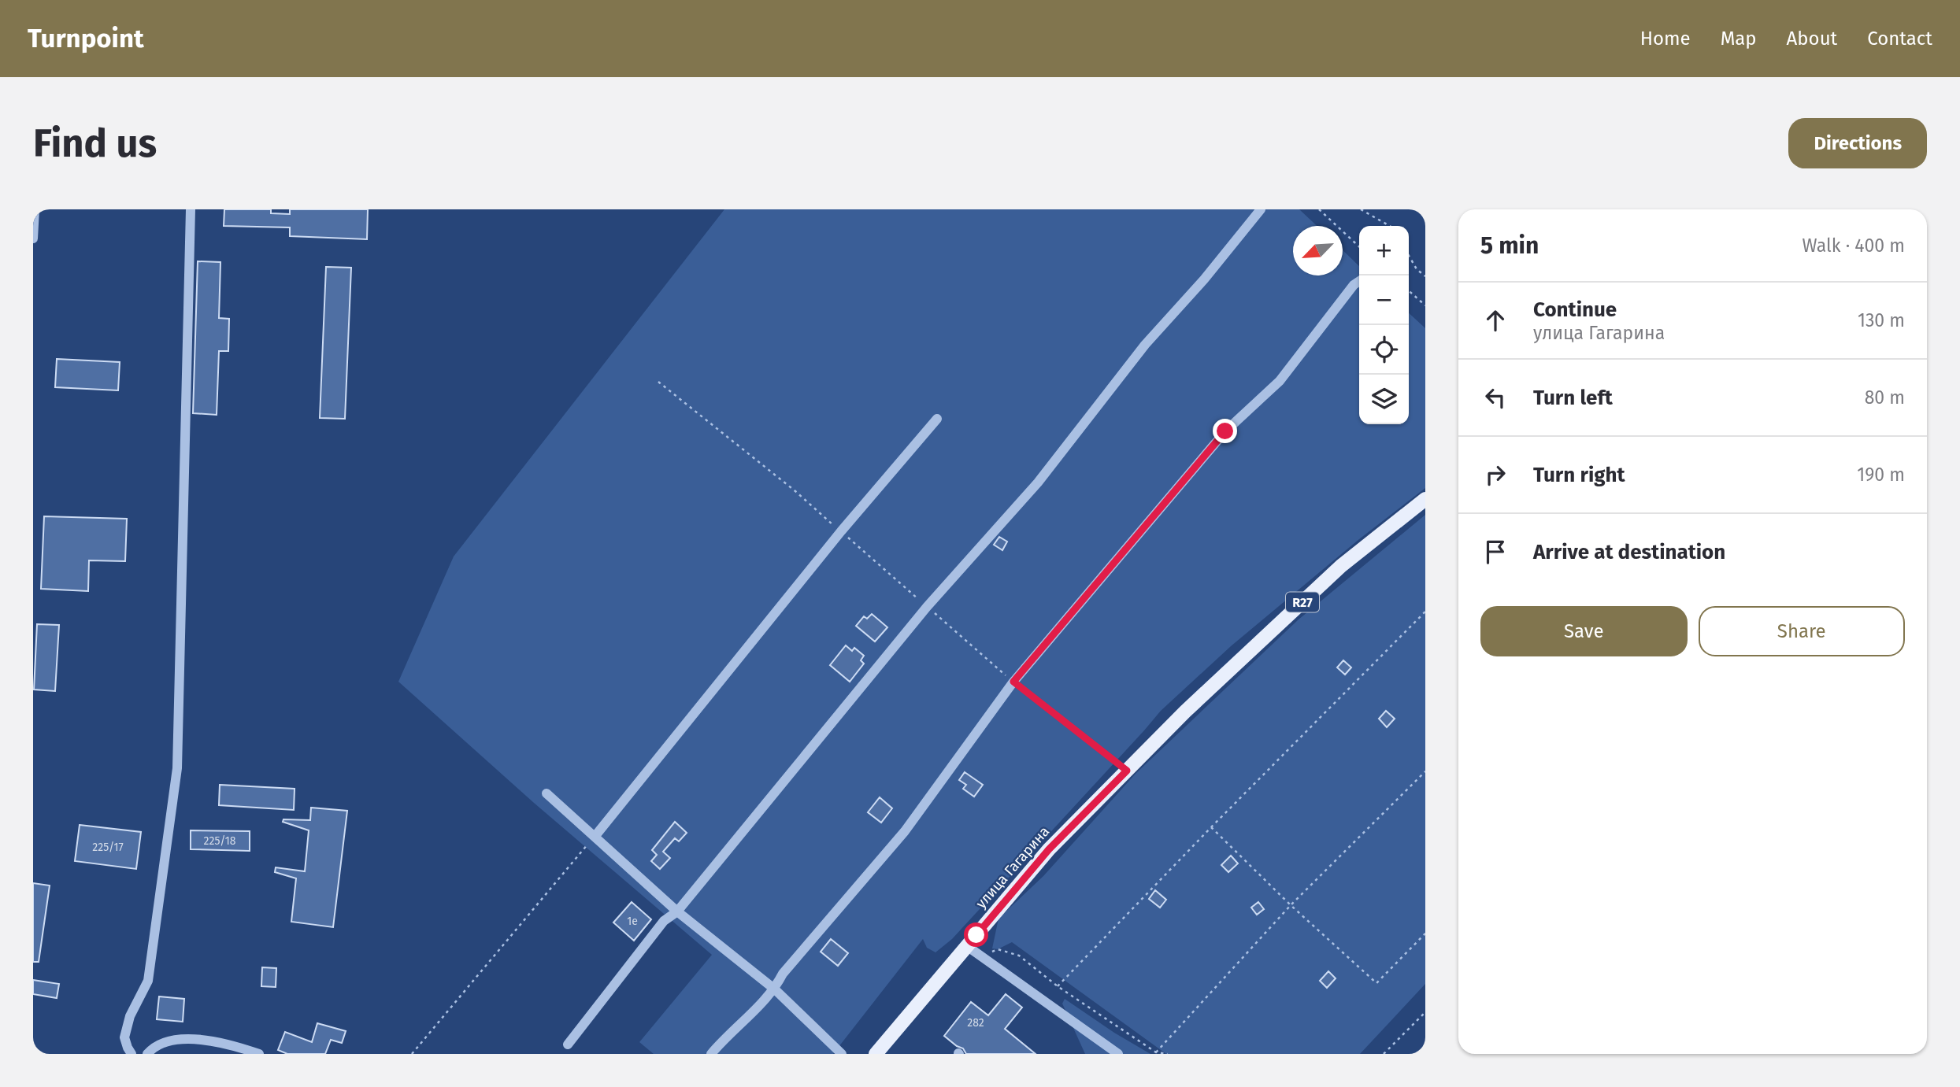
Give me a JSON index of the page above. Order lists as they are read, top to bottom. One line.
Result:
{"streets":{"main road":["R27","улица Гагарина"]},"house_numbers":["225/18","225/17","1е","282"],"north":"bottom left","page":{"header":"Turnpoint","nav":["Home","Map","About","Contact"],"buttons":["Directions",["Save","Share"]],"title":"Find us","heading":["5 min","Walk · 400 m"],"map_buttons":["+","−"],"list":[["Continue","улица Гагарина","130 m"],["Turn left","80 m"],["Turn right","190 m"],"Arrive at destination"]}}
